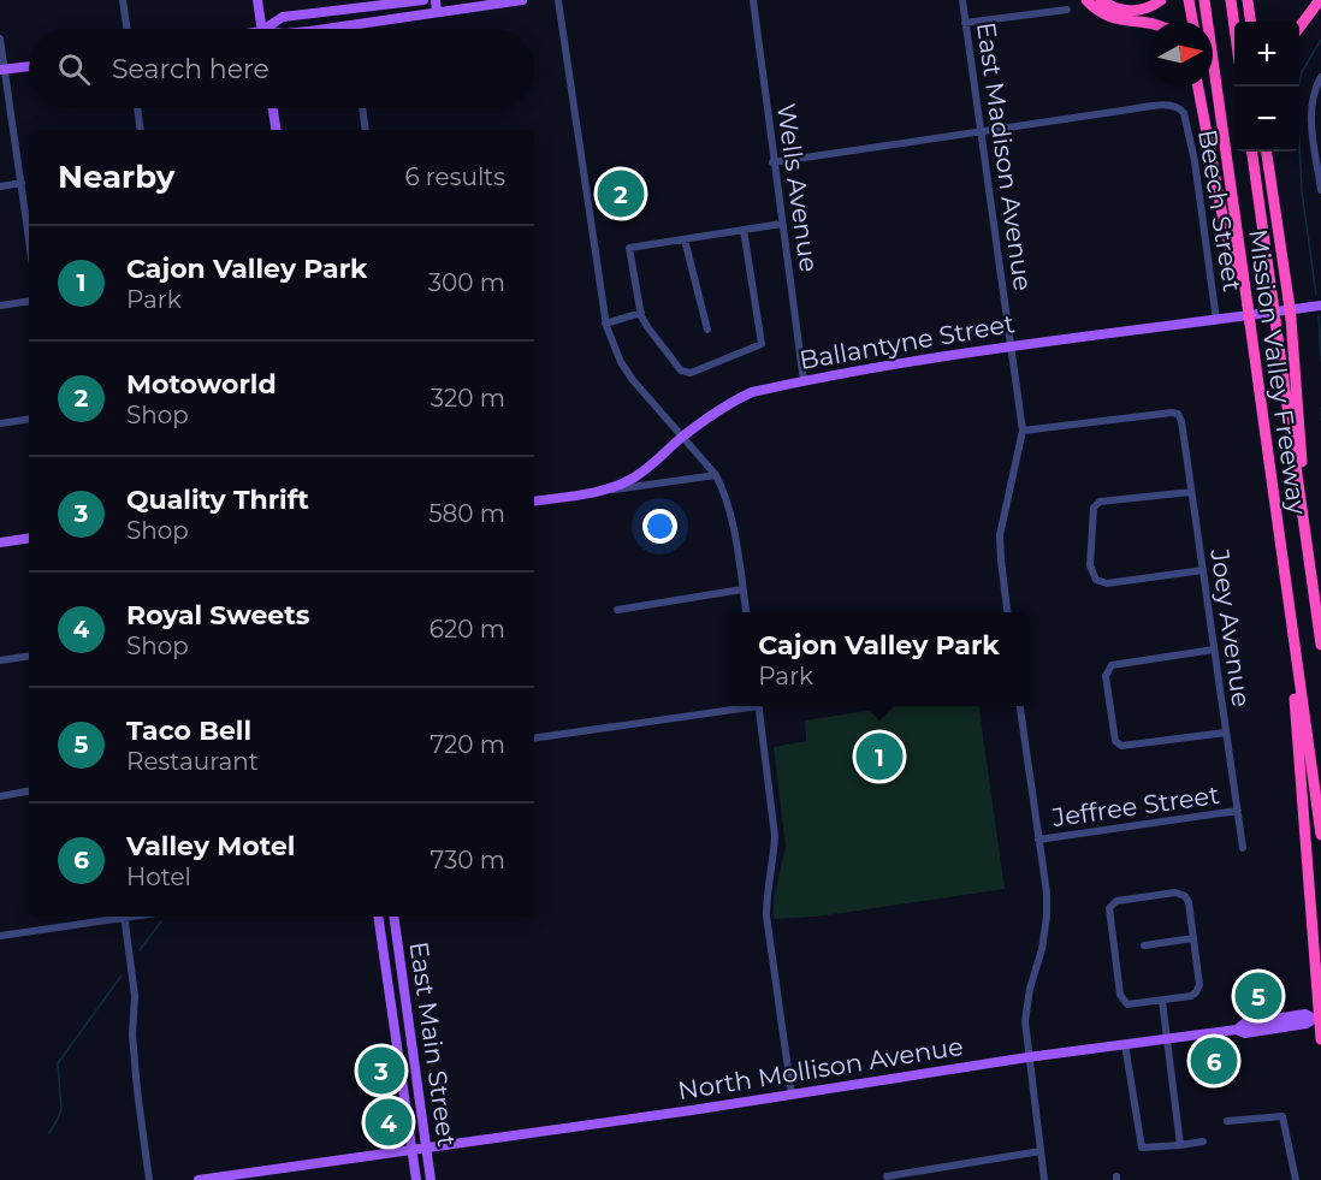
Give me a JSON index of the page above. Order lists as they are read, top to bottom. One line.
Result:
{"streets":{"highway":["Mission Valley Freeway"],"main road":["Ballantyne Street","East Main Street","North Mollison Avenue"],"street":["East Madison Avenue","Wells Avenue","Beech Street","Joey Avenue","Jeffree Street"]},"crossings":[["East Madison Avenue","Beech Street"],["East Madison Avenue","Ballantyne Street"],["East Madison Avenue","Joey Avenue"],["Wells Avenue","Ballantyne Street"],["Beech Street","Ballantyne Street"],["Joey Avenue","Jeffree Street"],["East Main Street","North Mollison Avenue"]],"north":"right","page":{"map_buttons":["+","−"],"search":"Search here","heading":["Nearby","6 results"],"pins":["2","1","5","6","3","4"],"list":[{"mark":"1","name":"Cajon Valley Park","note":"Park","value":"300 m"},{"mark":"2","name":"Motoworld","note":"Shop","value":"320 m"},{"mark":"3","name":"Quality Thrift","note":"Shop","value":"580 m"},{"mark":"4","name":"Royal Sweets","note":"Shop","value":"620 m"},{"mark":"5","name":"Taco Bell","note":"Restaurant","value":"720 m"},{"mark":"6","name":"Valley Motel","note":"Hotel","value":"730 m"}],"popup":["Cajon Valley Park","Park"]}}
